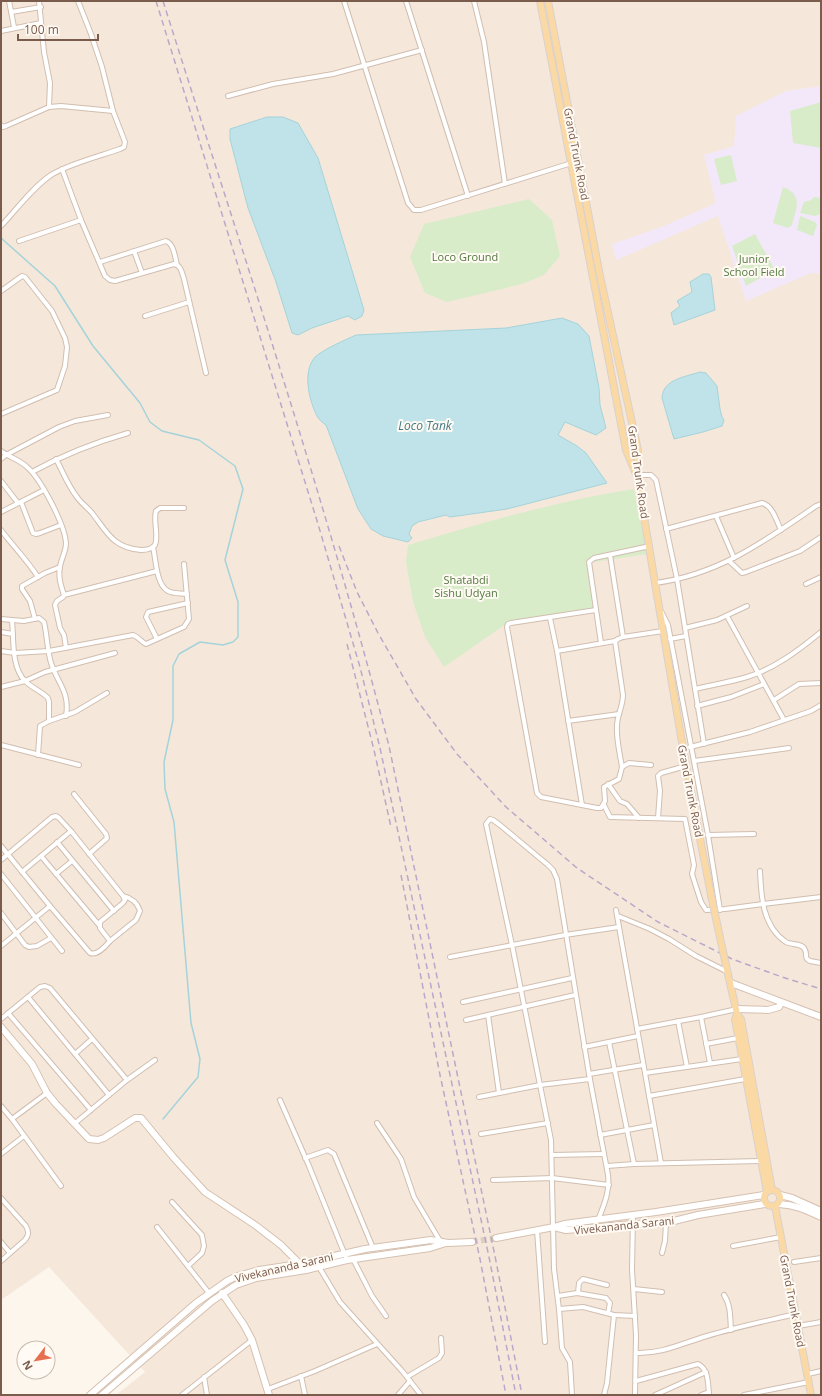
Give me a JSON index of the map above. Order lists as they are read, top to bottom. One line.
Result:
{"streets":{"main road":["Grand Trunk Road"],"street":["Vivekananda Sarani"]},"crossings":[["Grand Trunk Road","Vivekananda Sarani"]],"water":["Loco Tank"],"parks":["Loco Ground","Junior School Field","Shatabdi Sishu Udyan"],"scale_bar":"100 m","north":"bottom left"}
